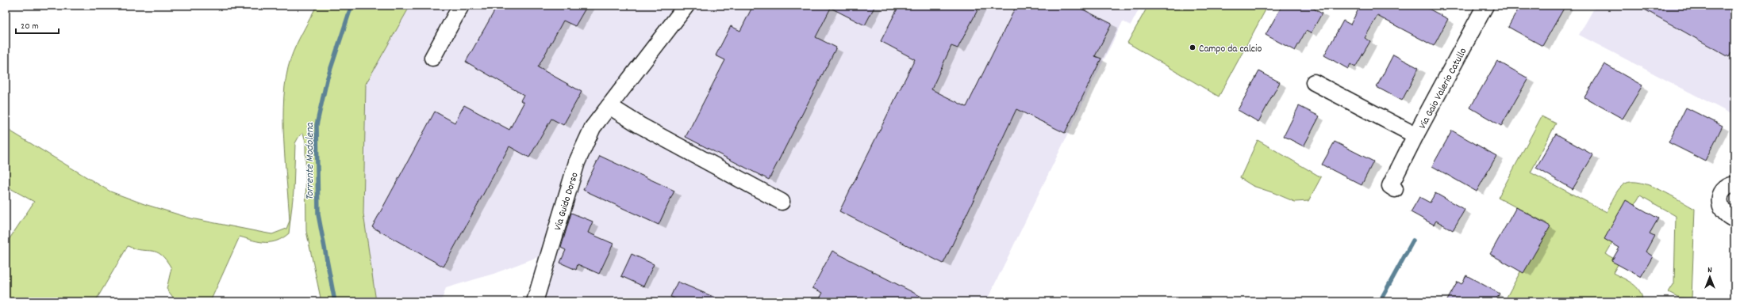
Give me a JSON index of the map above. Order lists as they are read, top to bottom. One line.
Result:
{"streets":{"street":["Via Gaio Valerio Catullo","Via Guido Dorso"]},"water":["Torrente Modolena"],"places":["Campo da calcio"],"scale_bar":"20 m","north":"top"}
